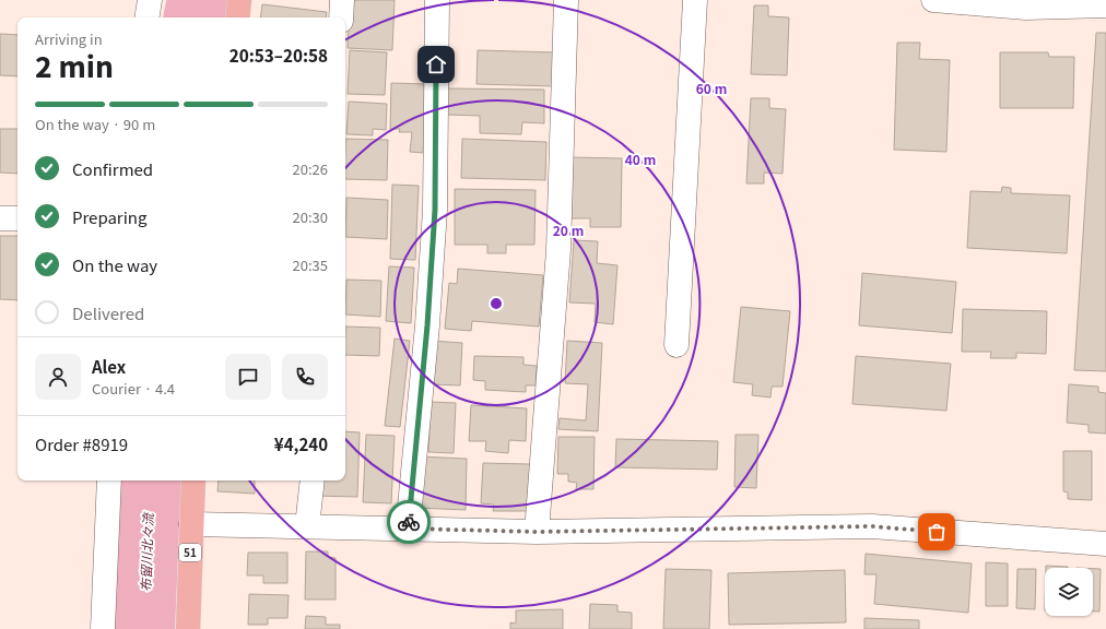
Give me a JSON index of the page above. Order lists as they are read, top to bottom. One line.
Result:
{"streets":{"main road":["51"]},"water":["布留川北々流"],"page":{"heading":["2 min","Arriving in","20:53–20:58"],"panel":["Alex","Courier · 4.4","Order #8919","¥4,240"],"bar":"On the way · 90 m","list":[["Confirmed","20:26"],["Preparing","20:30"],["On the way","20:35"],"Delivered"]},"rings":["60 m","40 m","20 m"]}
